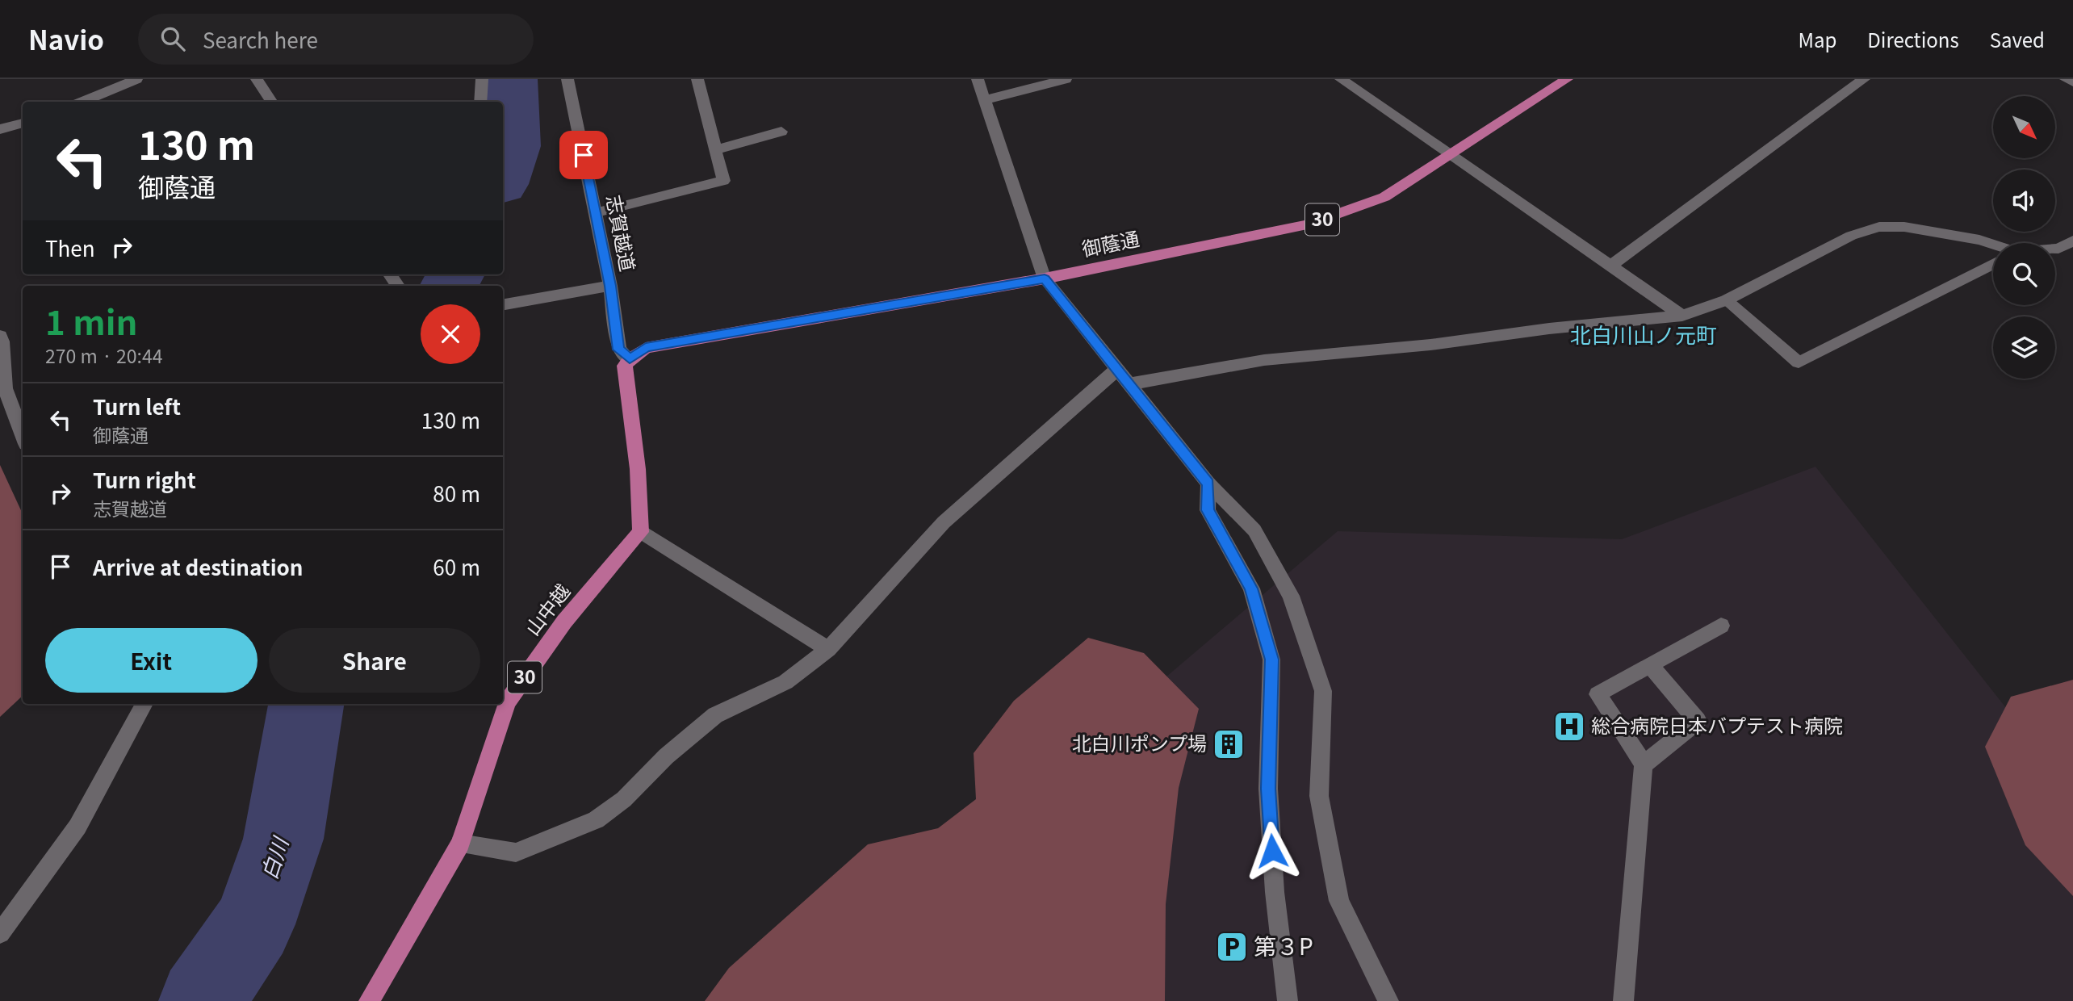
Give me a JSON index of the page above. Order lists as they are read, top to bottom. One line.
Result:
{"streets":{"main road":["30","御蔭通","山中越"],"street":["志賀越道"]},"crossings":[["志賀越道","御蔭通"]],"districts":["北白川山ノ元町"],"water":["白川"],"places":{"hospital":["総合病院日本バプテスト病院"],"building":["北白川ポンプ場"],"parking":["第３P"]},"north":"bottom right","page":{"header":"Navio","search":"Search here","nav":["Map","Directions","Saved"],"turn":["130 m","御蔭通"],"then":"Then","heading":["1 min","270 m · 20:44"],"list":[{"name":"Turn left","note":"御蔭通","value":"130 m"},{"name":"Turn right","note":"志賀越道","value":"80 m"},{"name":"Arrive at destination","value":"60 m"}],"buttons":["Exit","Share"]}}
